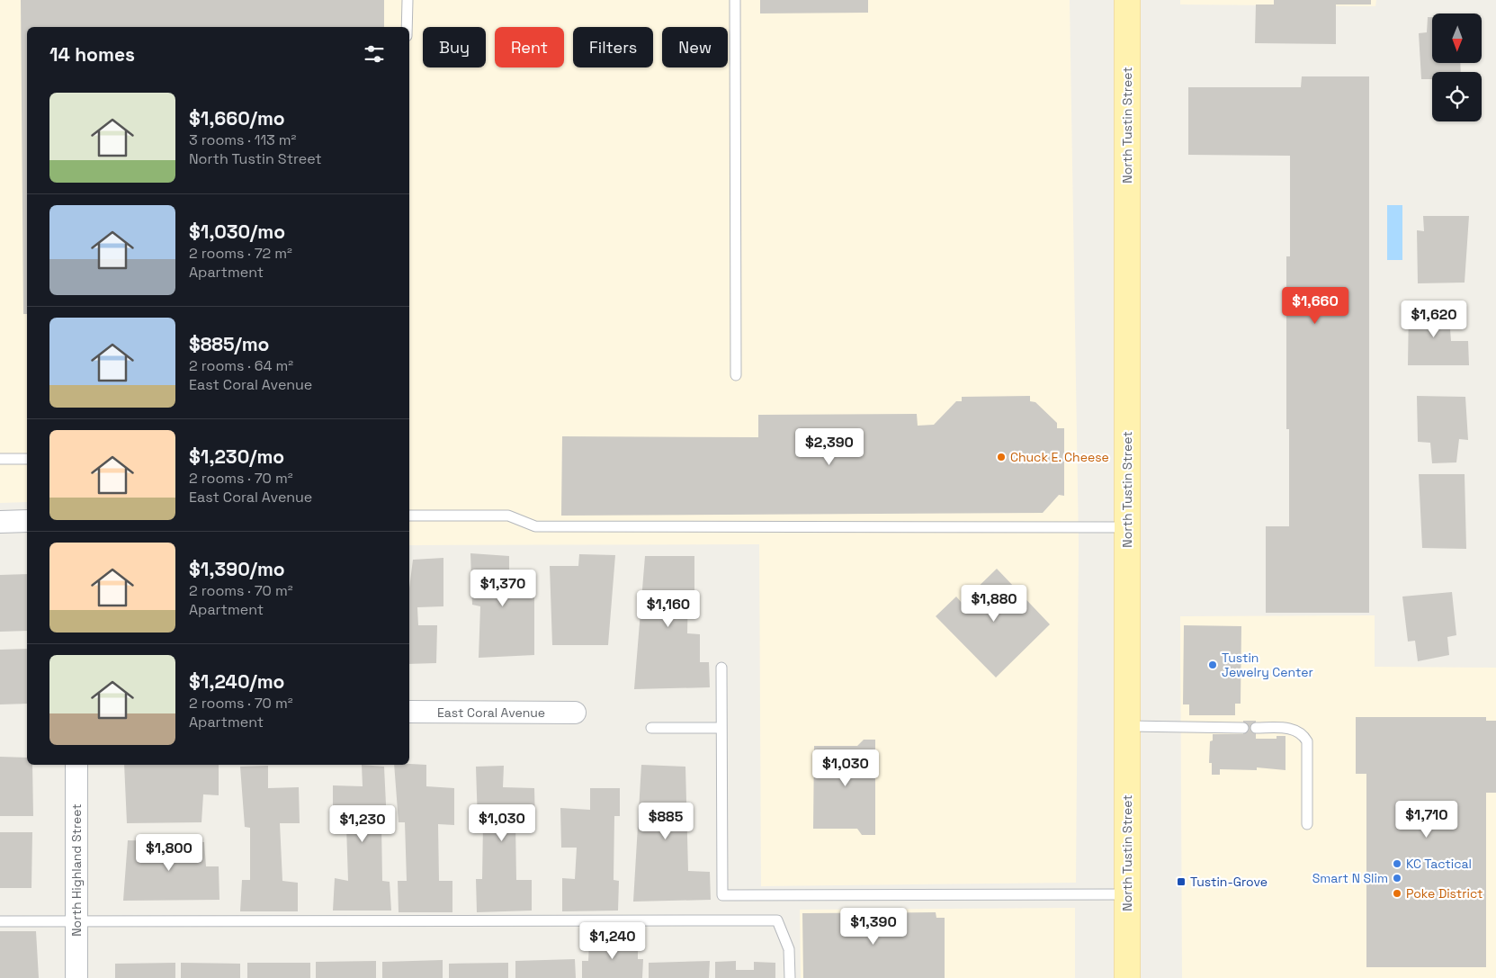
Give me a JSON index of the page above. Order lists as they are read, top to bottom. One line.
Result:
{"streets":{"main road":["North Tustin Street"],"street":["East Coral Avenue","North Highland Street"]},"places":{"other":["Chuck E. Cheese","Tustin Jewelry Center","KC Tactical","Smart N Slim","Poke District"],"transit":["Tustin-Grove"]},"north":"bottom","page":{"chip":["Buy","Rent","Filters","New"],"heading":"14 homes","list":[{"name":"$1,660/mo","note":"3 rooms · 113 m² · North Tustin Street"},{"name":"$1,030/mo","note":"2 rooms · 72 m² · Apartment"},{"name":"$885/mo","note":"2 rooms · 64 m² · East Coral Avenue"},{"name":"$1,230/mo","note":"2 rooms · 70 m² · East Coral Avenue"},{"name":"$1,390/mo","note":"2 rooms · 70 m² · Apartment"},{"name":"$1,240/mo","note":"2 rooms · 70 m² · Apartment"}],"price":["$1,660","$1,620","$2,390","$1,370","$1,880","$1,160","$1,030","$1,710","$885","$1,030","$1,230","$1,800","$1,390","$1,240"]}}
